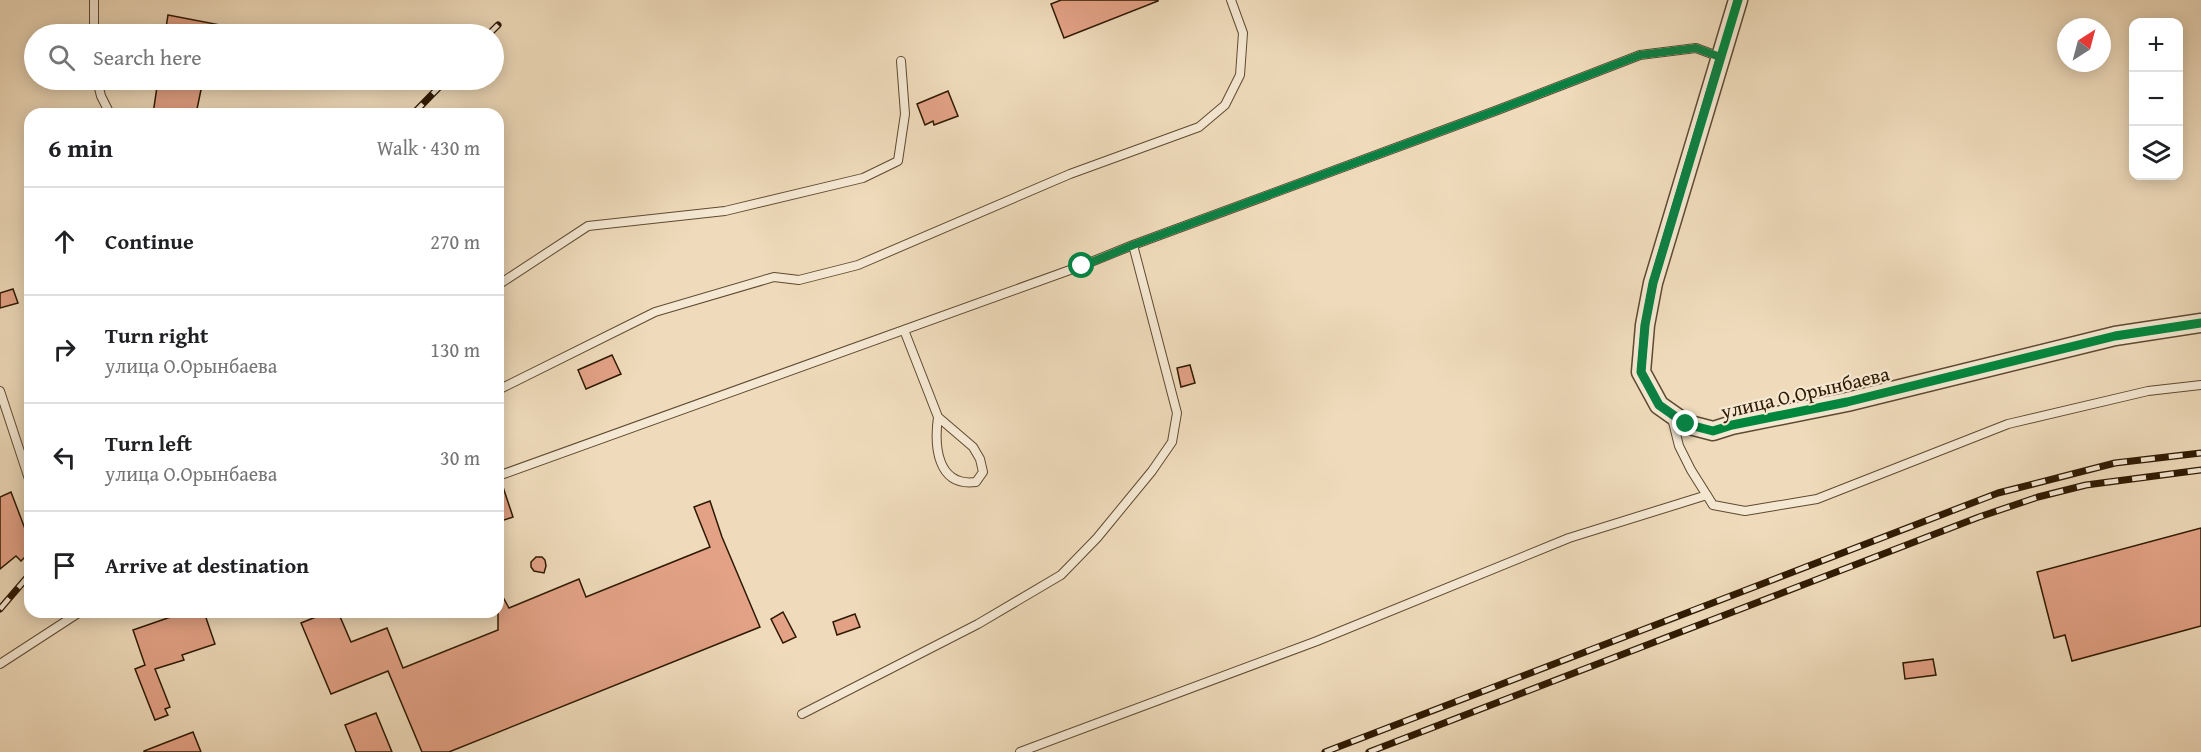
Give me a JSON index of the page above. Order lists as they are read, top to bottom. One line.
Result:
{"streets":{"street":["улица О.Орынбаева"]},"north":"top right","page":{"map_buttons":["+","−"],"search":"Search here","heading":["6 min","Walk · 430 m"],"list":[["Continue","270 m"],["Turn right","улица О.Орынбаева","130 m"],["Turn left","улица О.Орынбаева","30 m"],"Arrive at destination"]}}
